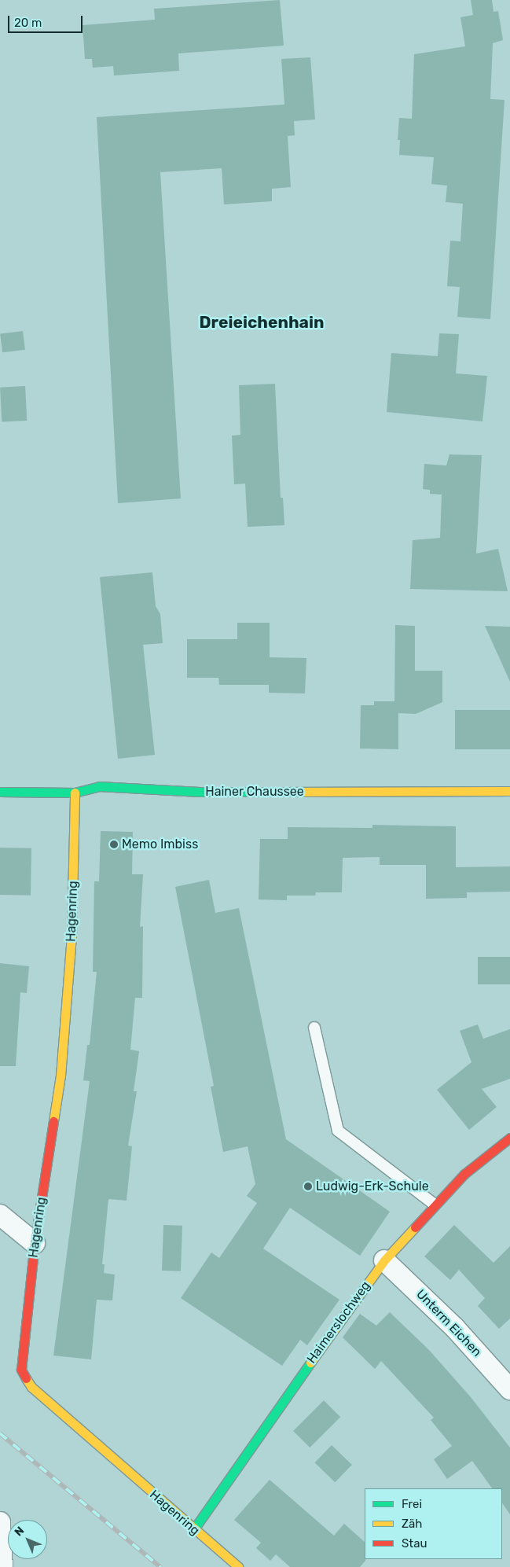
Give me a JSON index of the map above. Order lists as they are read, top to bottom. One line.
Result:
{"streets":{"street":["Hainer Chaussee","Hagenring","Haimerslochweg","Unterm Eichen"]},"crossings":[["Hainer Chaussee","Hagenring"],["Hagenring","Haimerslochweg"],["Haimerslochweg","Unterm Eichen"]],"districts":["Dreieichenhain"],"places":["Memo Imbiss","Ludwig-Erk-Schule"],"legend":["Frei","Zäh","Stau"],"scale_bar":"20 m","north":"top left"}
